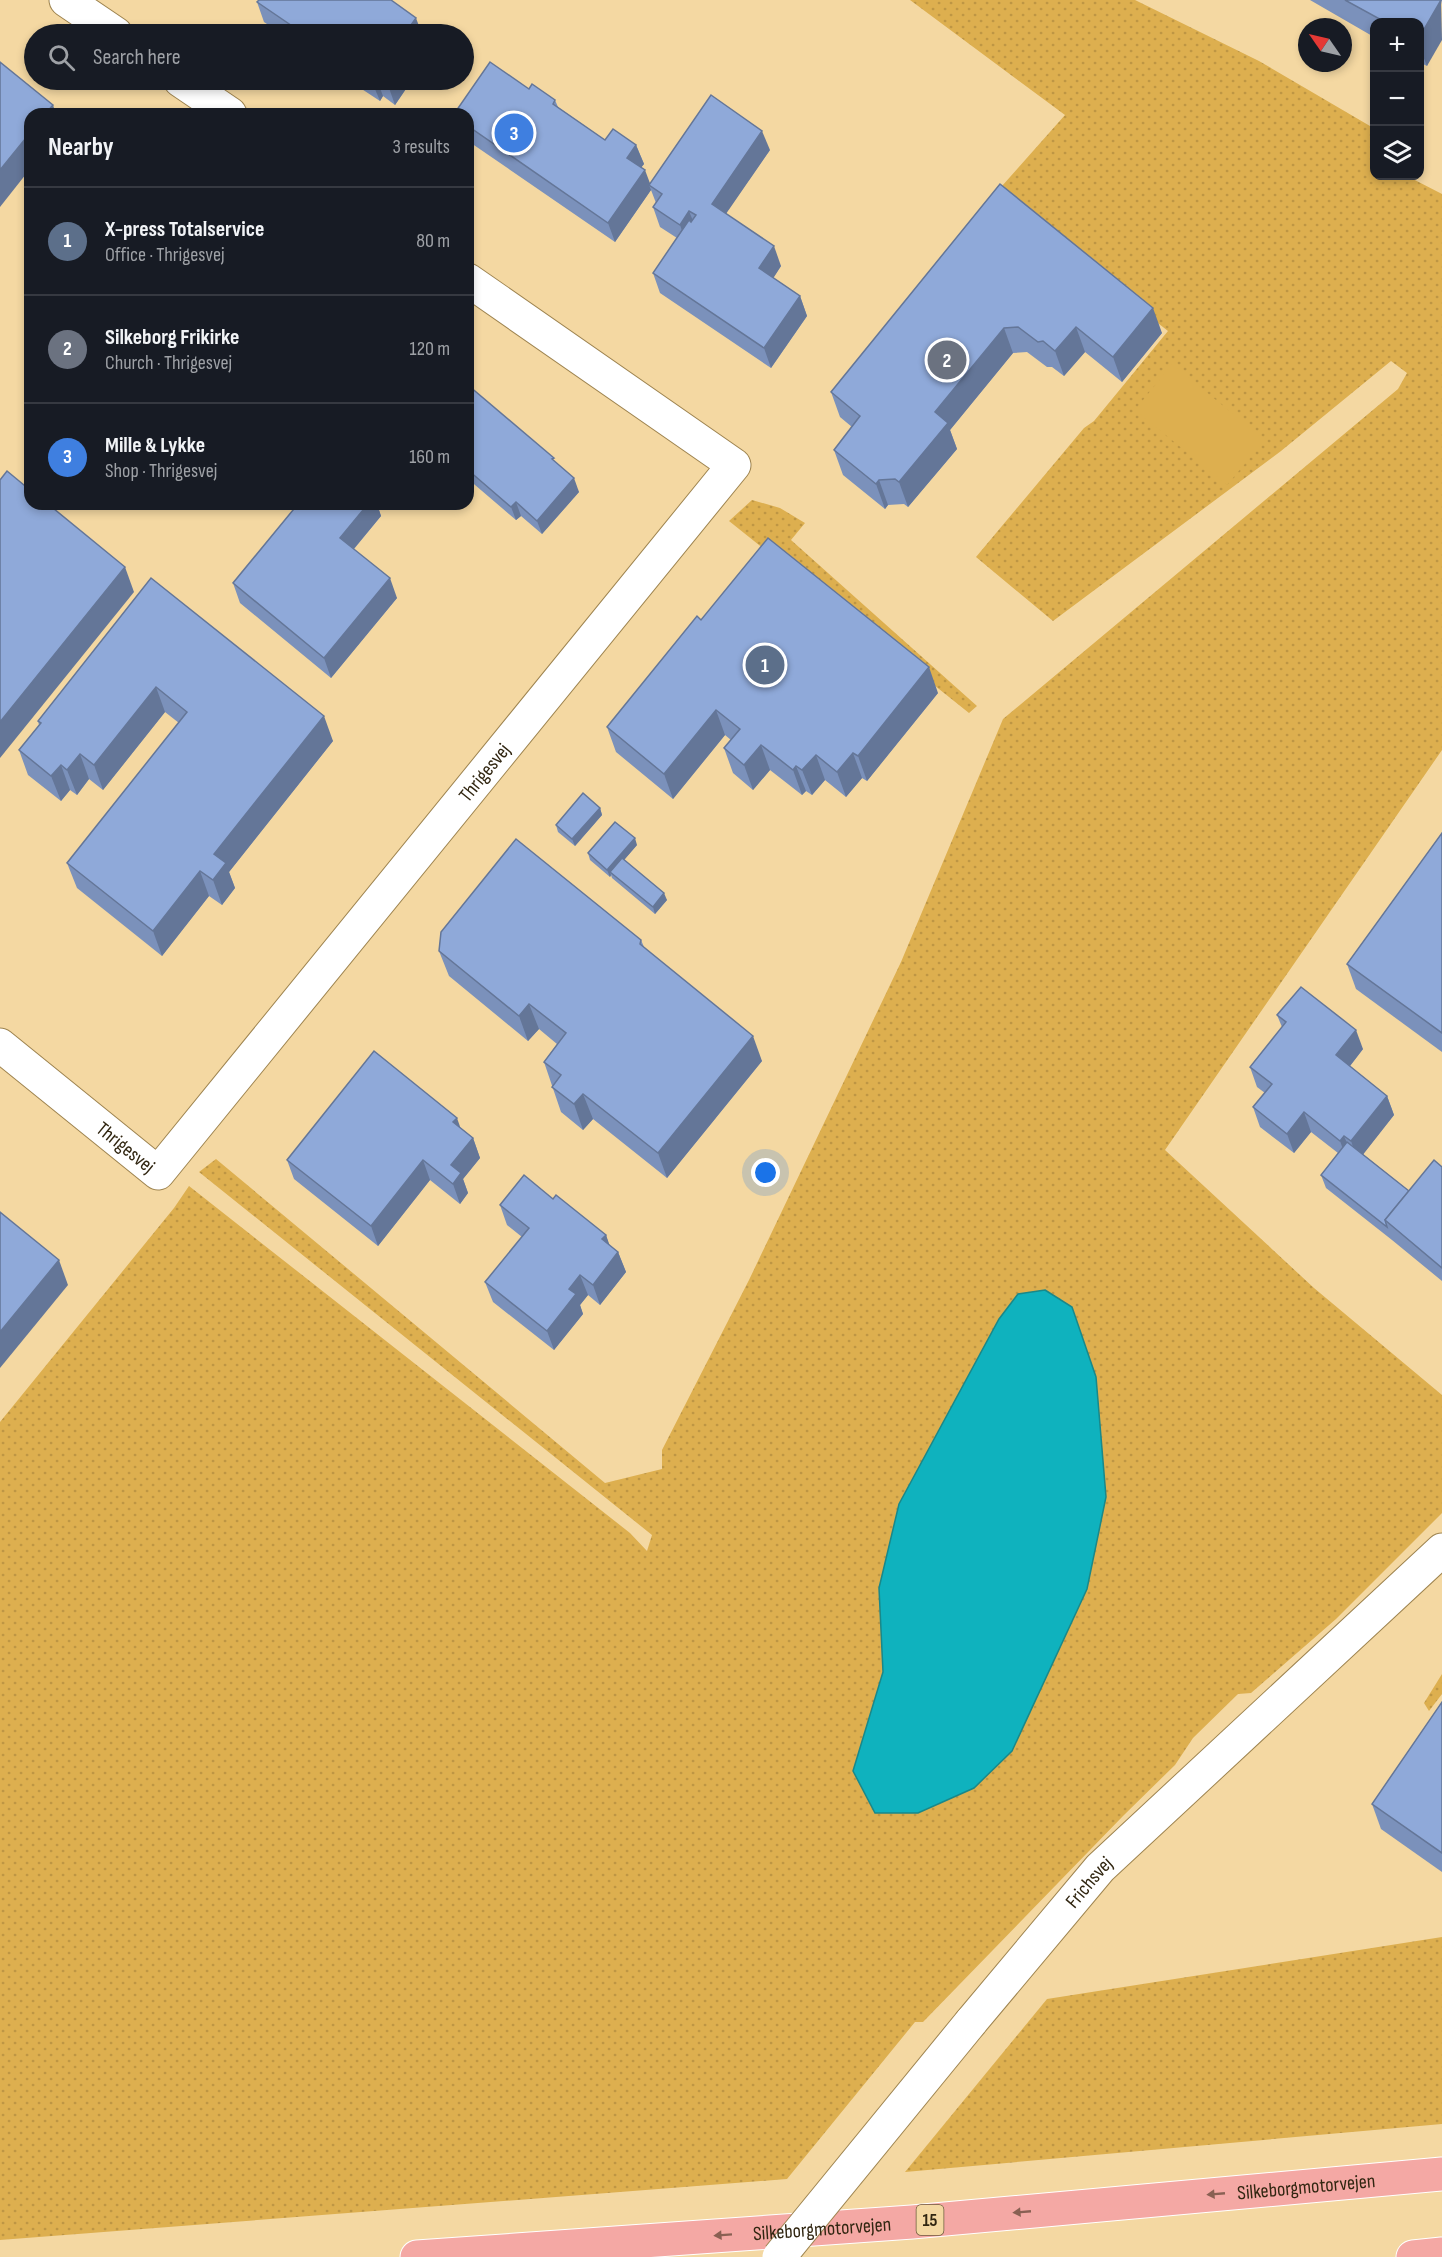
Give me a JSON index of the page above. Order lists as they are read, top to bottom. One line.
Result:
{"streets":{"highway":["Silkeborgmotorvejen","15"],"street":["Thrigesvej","Frichsvej"]},"one_way":["Silkeborgmotorvejen"],"north":"top left","page":{"map_buttons":["+","−"],"search":"Search here","heading":["Nearby","3 results"],"pins":["3","2","1"],"list":[{"mark":"1","name":"X-press Totalservice","note":"Office · Thrigesvej","value":"80 m"},{"mark":"2","name":"Silkeborg Frikirke","note":"Church · Thrigesvej","value":"120 m"},{"mark":"3","name":"Mille & Lykke","note":"Shop · Thrigesvej","value":"160 m"}]}}
